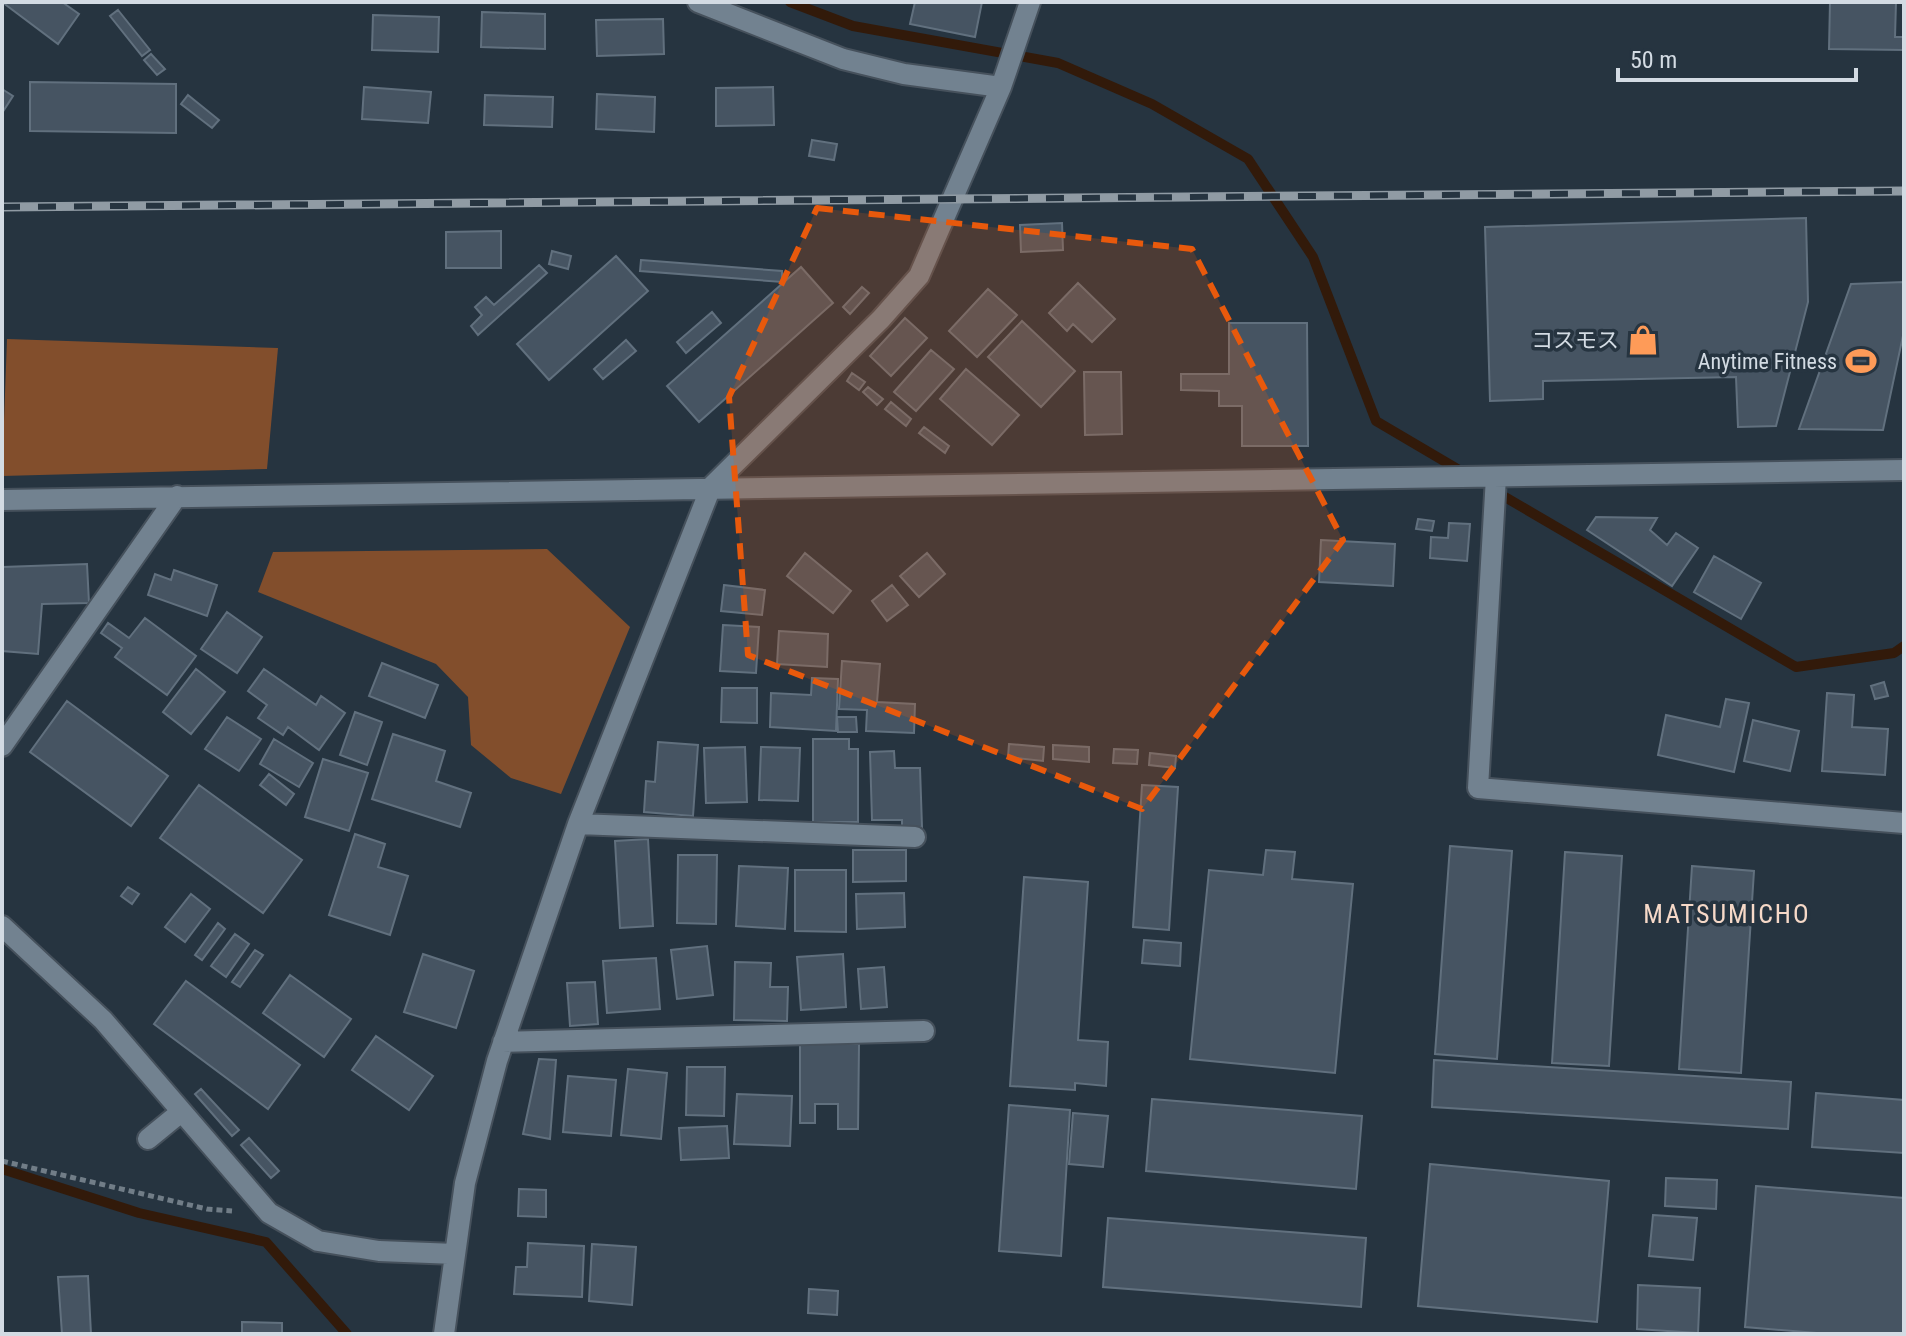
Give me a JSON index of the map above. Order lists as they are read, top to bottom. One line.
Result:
{"districts":["MATSUMICHO"],"places":{"shop":["コスモス"],"sports":["Anytime Fitness"]},"scale_bar":"50 m"}
